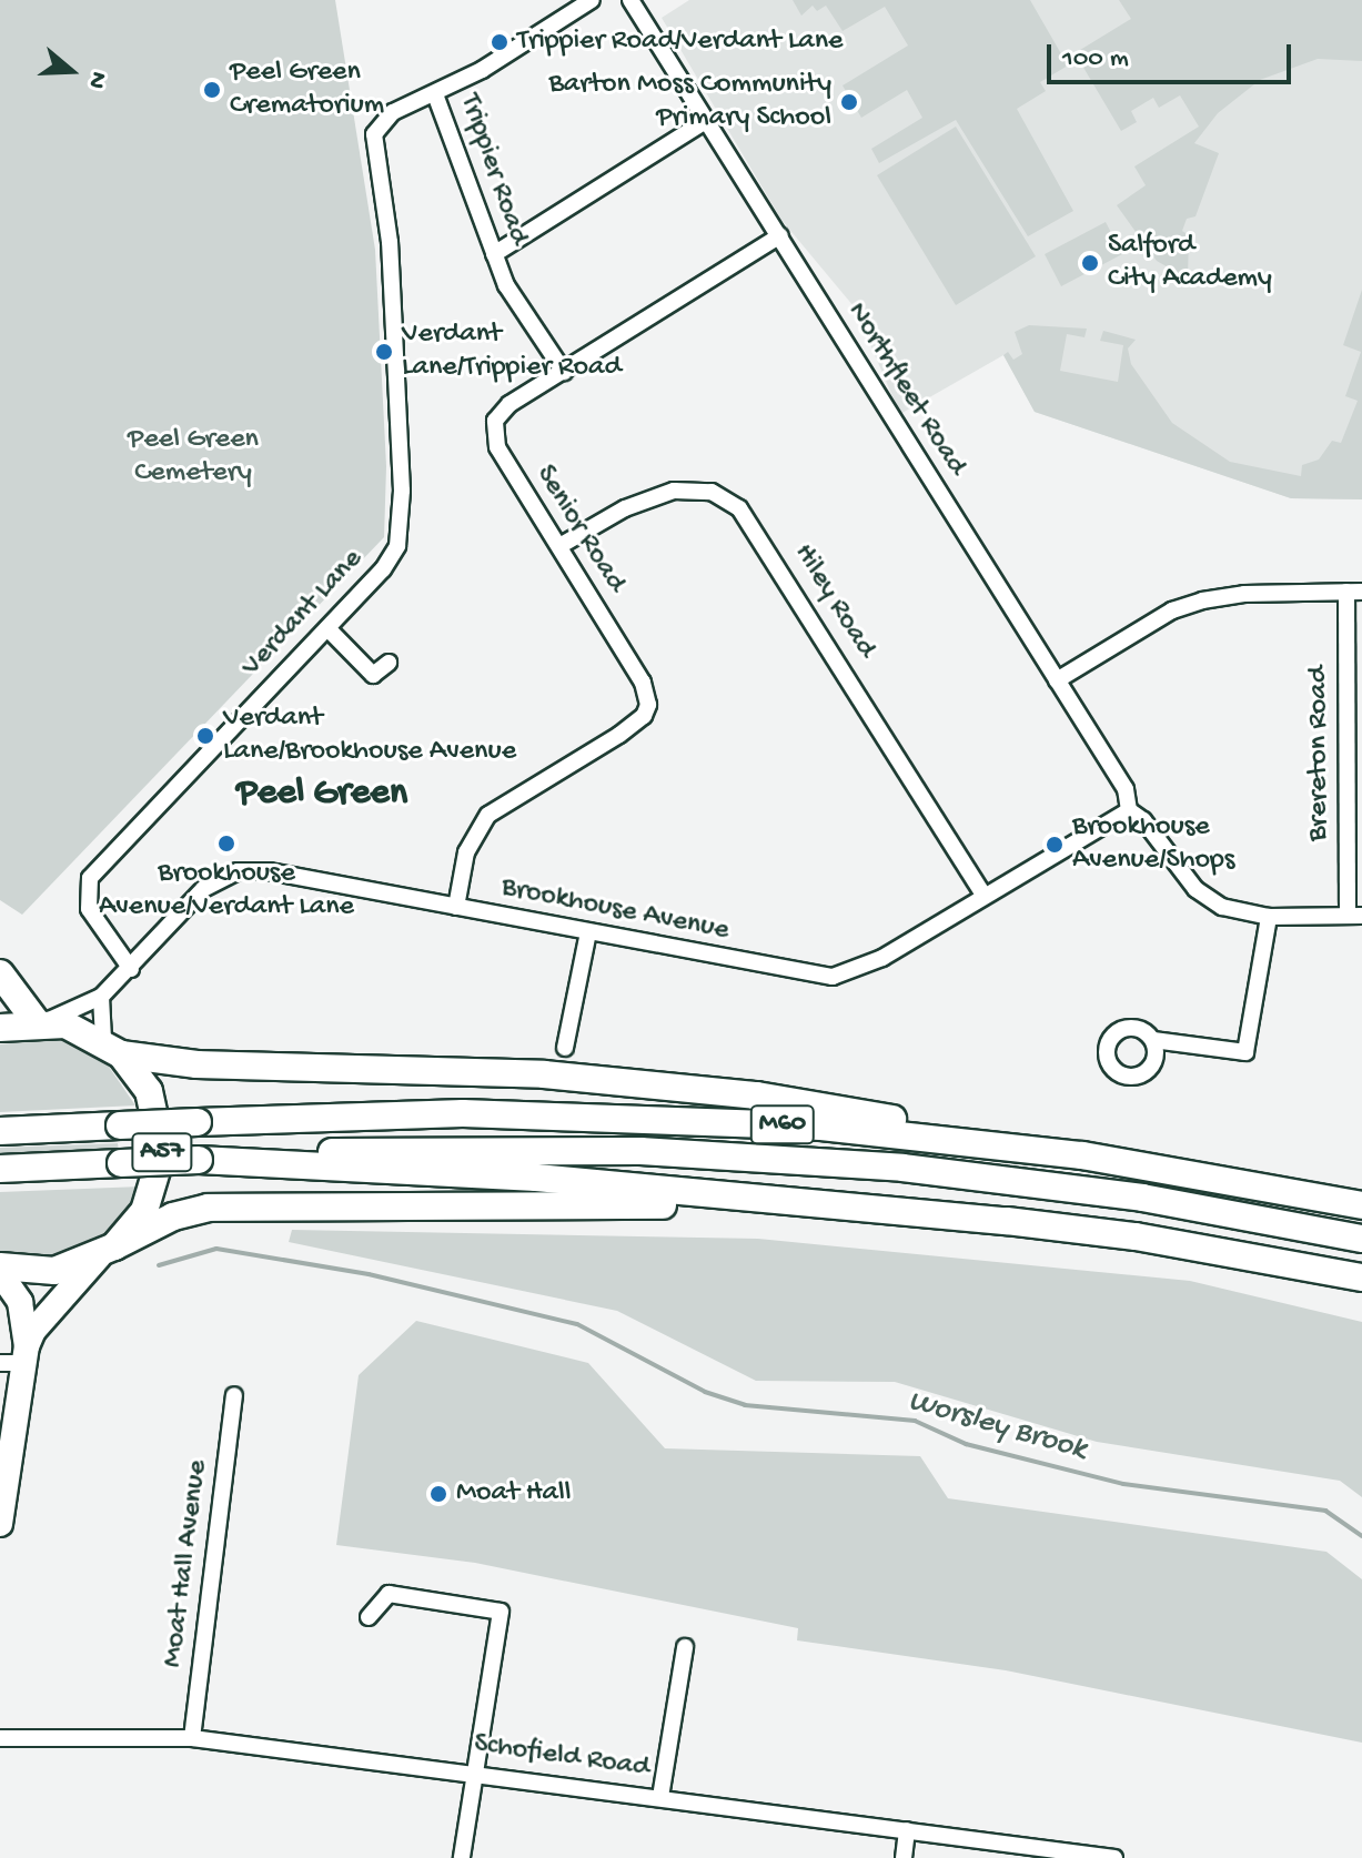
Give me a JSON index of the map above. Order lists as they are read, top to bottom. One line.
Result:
{"streets":{"highway":["M60","A57"],"street":["Trippier Road","Northfleet Road","Senior Road","Hiley Road","Verdant Lane","Brereton Road","Brookhouse Avenue","Moat Hall Avenue","Schofield Road"]},"crossings":[["Trippier Road","Senior Road"],["Trippier Road","Verdant Lane"],["Northfleet Road","Senior Road"],["Northfleet Road","Brookhouse Avenue"],["Senior Road","Hiley Road"],["Senior Road","Brookhouse Avenue"],["Hiley Road","Brookhouse Avenue"],["Verdant Lane","Brookhouse Avenue"],["Moat Hall Avenue","Schofield Road"]],"districts":["Peel Green"],"water":["Worsley Brook"],"parks":["Peel Green Cemetery"],"places":["Trippier Road/Verdant Lane","Peel Green Crematorium","Barton Moss Community Primary School","Salford City Academy","Verdant Lane/Trippier Road","Verdant Lane/Brookhouse Avenue","Brookhouse Avenue/Verdant Lane","Brookhouse Avenue/Shops","Moat Hall"],"scale_bar":"100 m","north":"right"}
